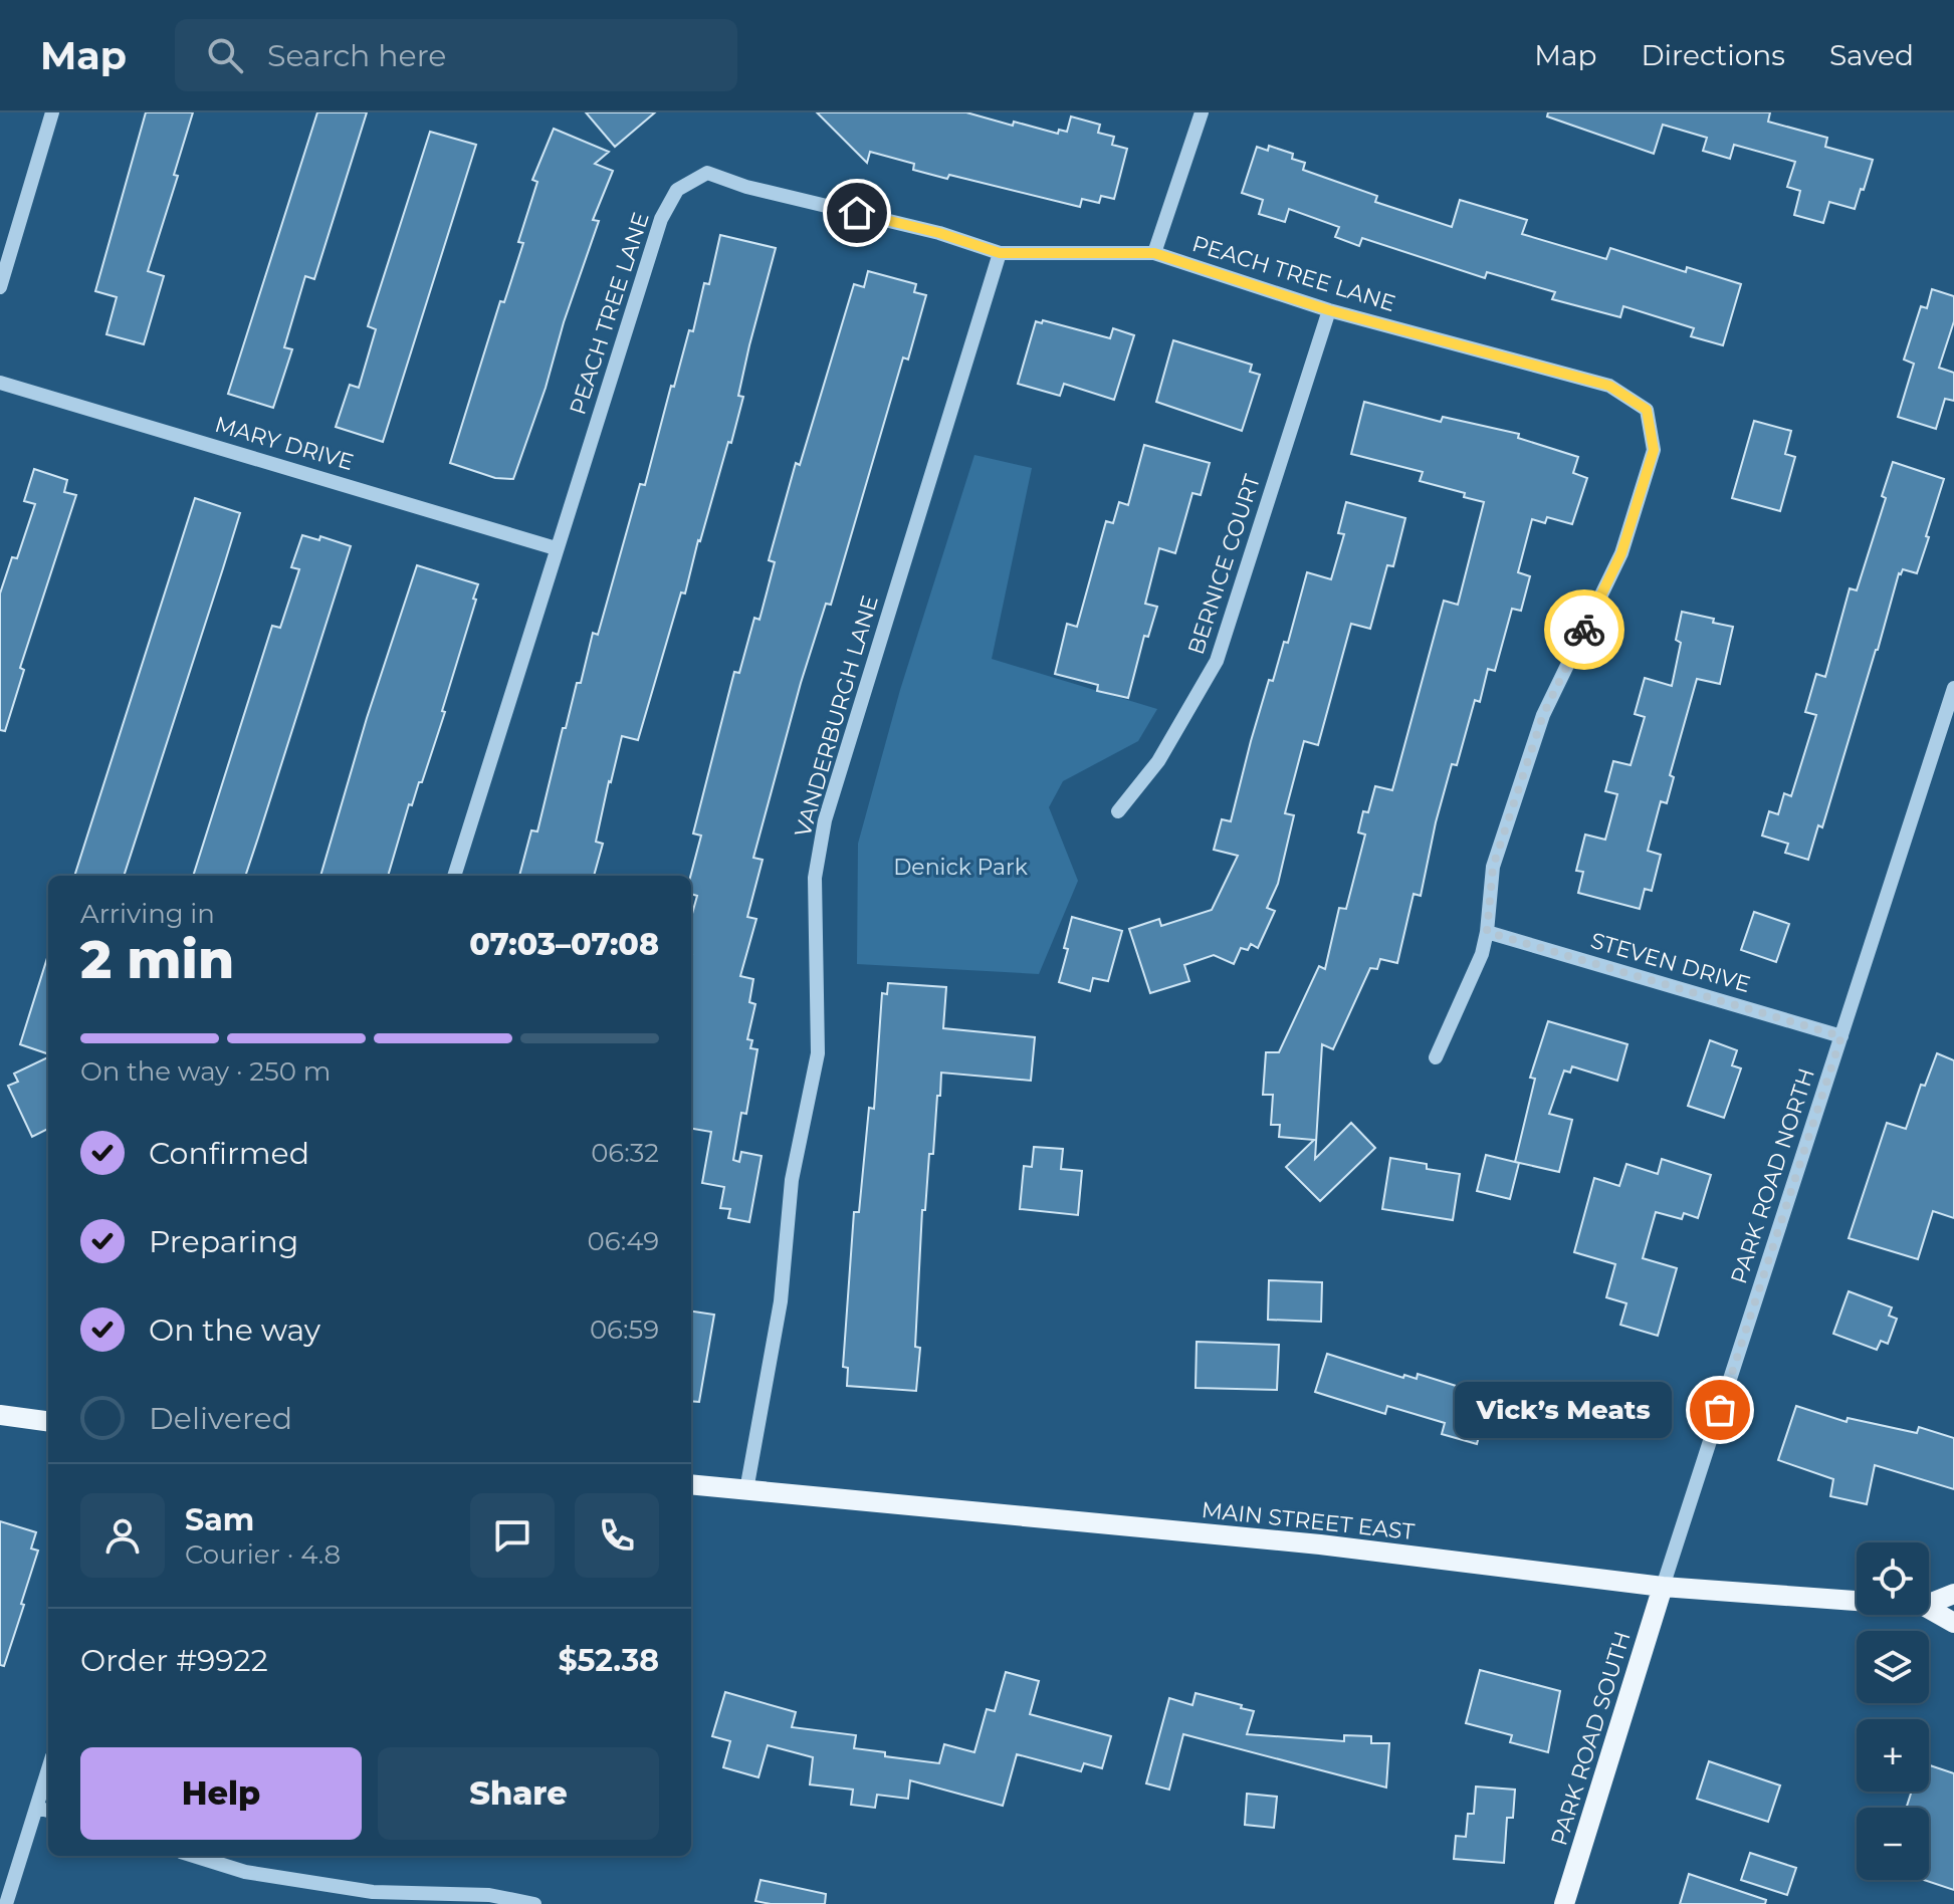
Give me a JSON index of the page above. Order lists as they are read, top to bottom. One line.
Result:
{"streets":{"main road":["MAIN STREET EAST","PARK ROAD SOUTH"],"street":["PEACH TREE LANE","MARY DRIVE","BERNICE COURT","VANDERBURGH LANE","STEVEN DRIVE","PARK ROAD NORTH"]},"crossings":[["PEACH TREE LANE","MARY DRIVE"],["PEACH TREE LANE","BERNICE COURT"],["PEACH TREE LANE","VANDERBURGH LANE"],["PEACH TREE LANE","STEVEN DRIVE"],["VANDERBURGH LANE","MAIN STREET EAST"],["STEVEN DRIVE","PARK ROAD NORTH"],["PARK ROAD NORTH","MAIN STREET EAST"],["PARK ROAD NORTH","PARK ROAD SOUTH"],["MAIN STREET EAST","PARK ROAD SOUTH"]],"parks":["Denick Park"],"places":["Vick’s Meats"],"page":{"header":"Map","search":"Search here","nav":["Map","Directions","Saved"],"heading":["2 min","Arriving in","07:03–07:08"],"panel":["Sam","Courier · 4.8","Order #9922","$52.38"],"bar":"On the way · 250 m","list":[["Confirmed","06:32"],["Preparing","06:49"],["On the way","06:59"],"Delivered"],"bubble":"Vick’s Meats","map_buttons":["+","−"],"buttons":["Help","Share"]}}
